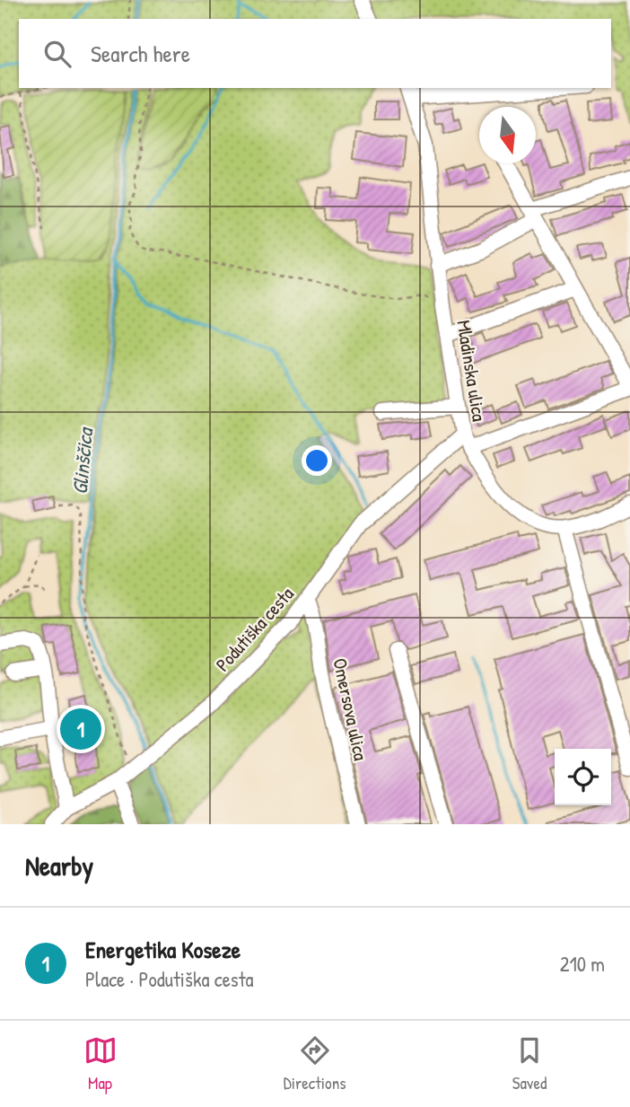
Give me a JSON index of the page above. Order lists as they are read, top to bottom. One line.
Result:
{"streets":{"street":["Mladinska ulica","Podutiška cesta","Omersova ulica"]},"crossings":[["Mladinska ulica","Podutiška cesta"],["Podutiška cesta","Omersova ulica"]],"water":["Glinščica"],"north":"bottom","page":{"search":"Search here","pins":"1","heading":"Nearby","list":[{"mark":"1","name":"Energetika Koseze","note":"Place · Podutiška cesta","value":"210 m"}],"nav":["Map","Directions","Saved"]}}
